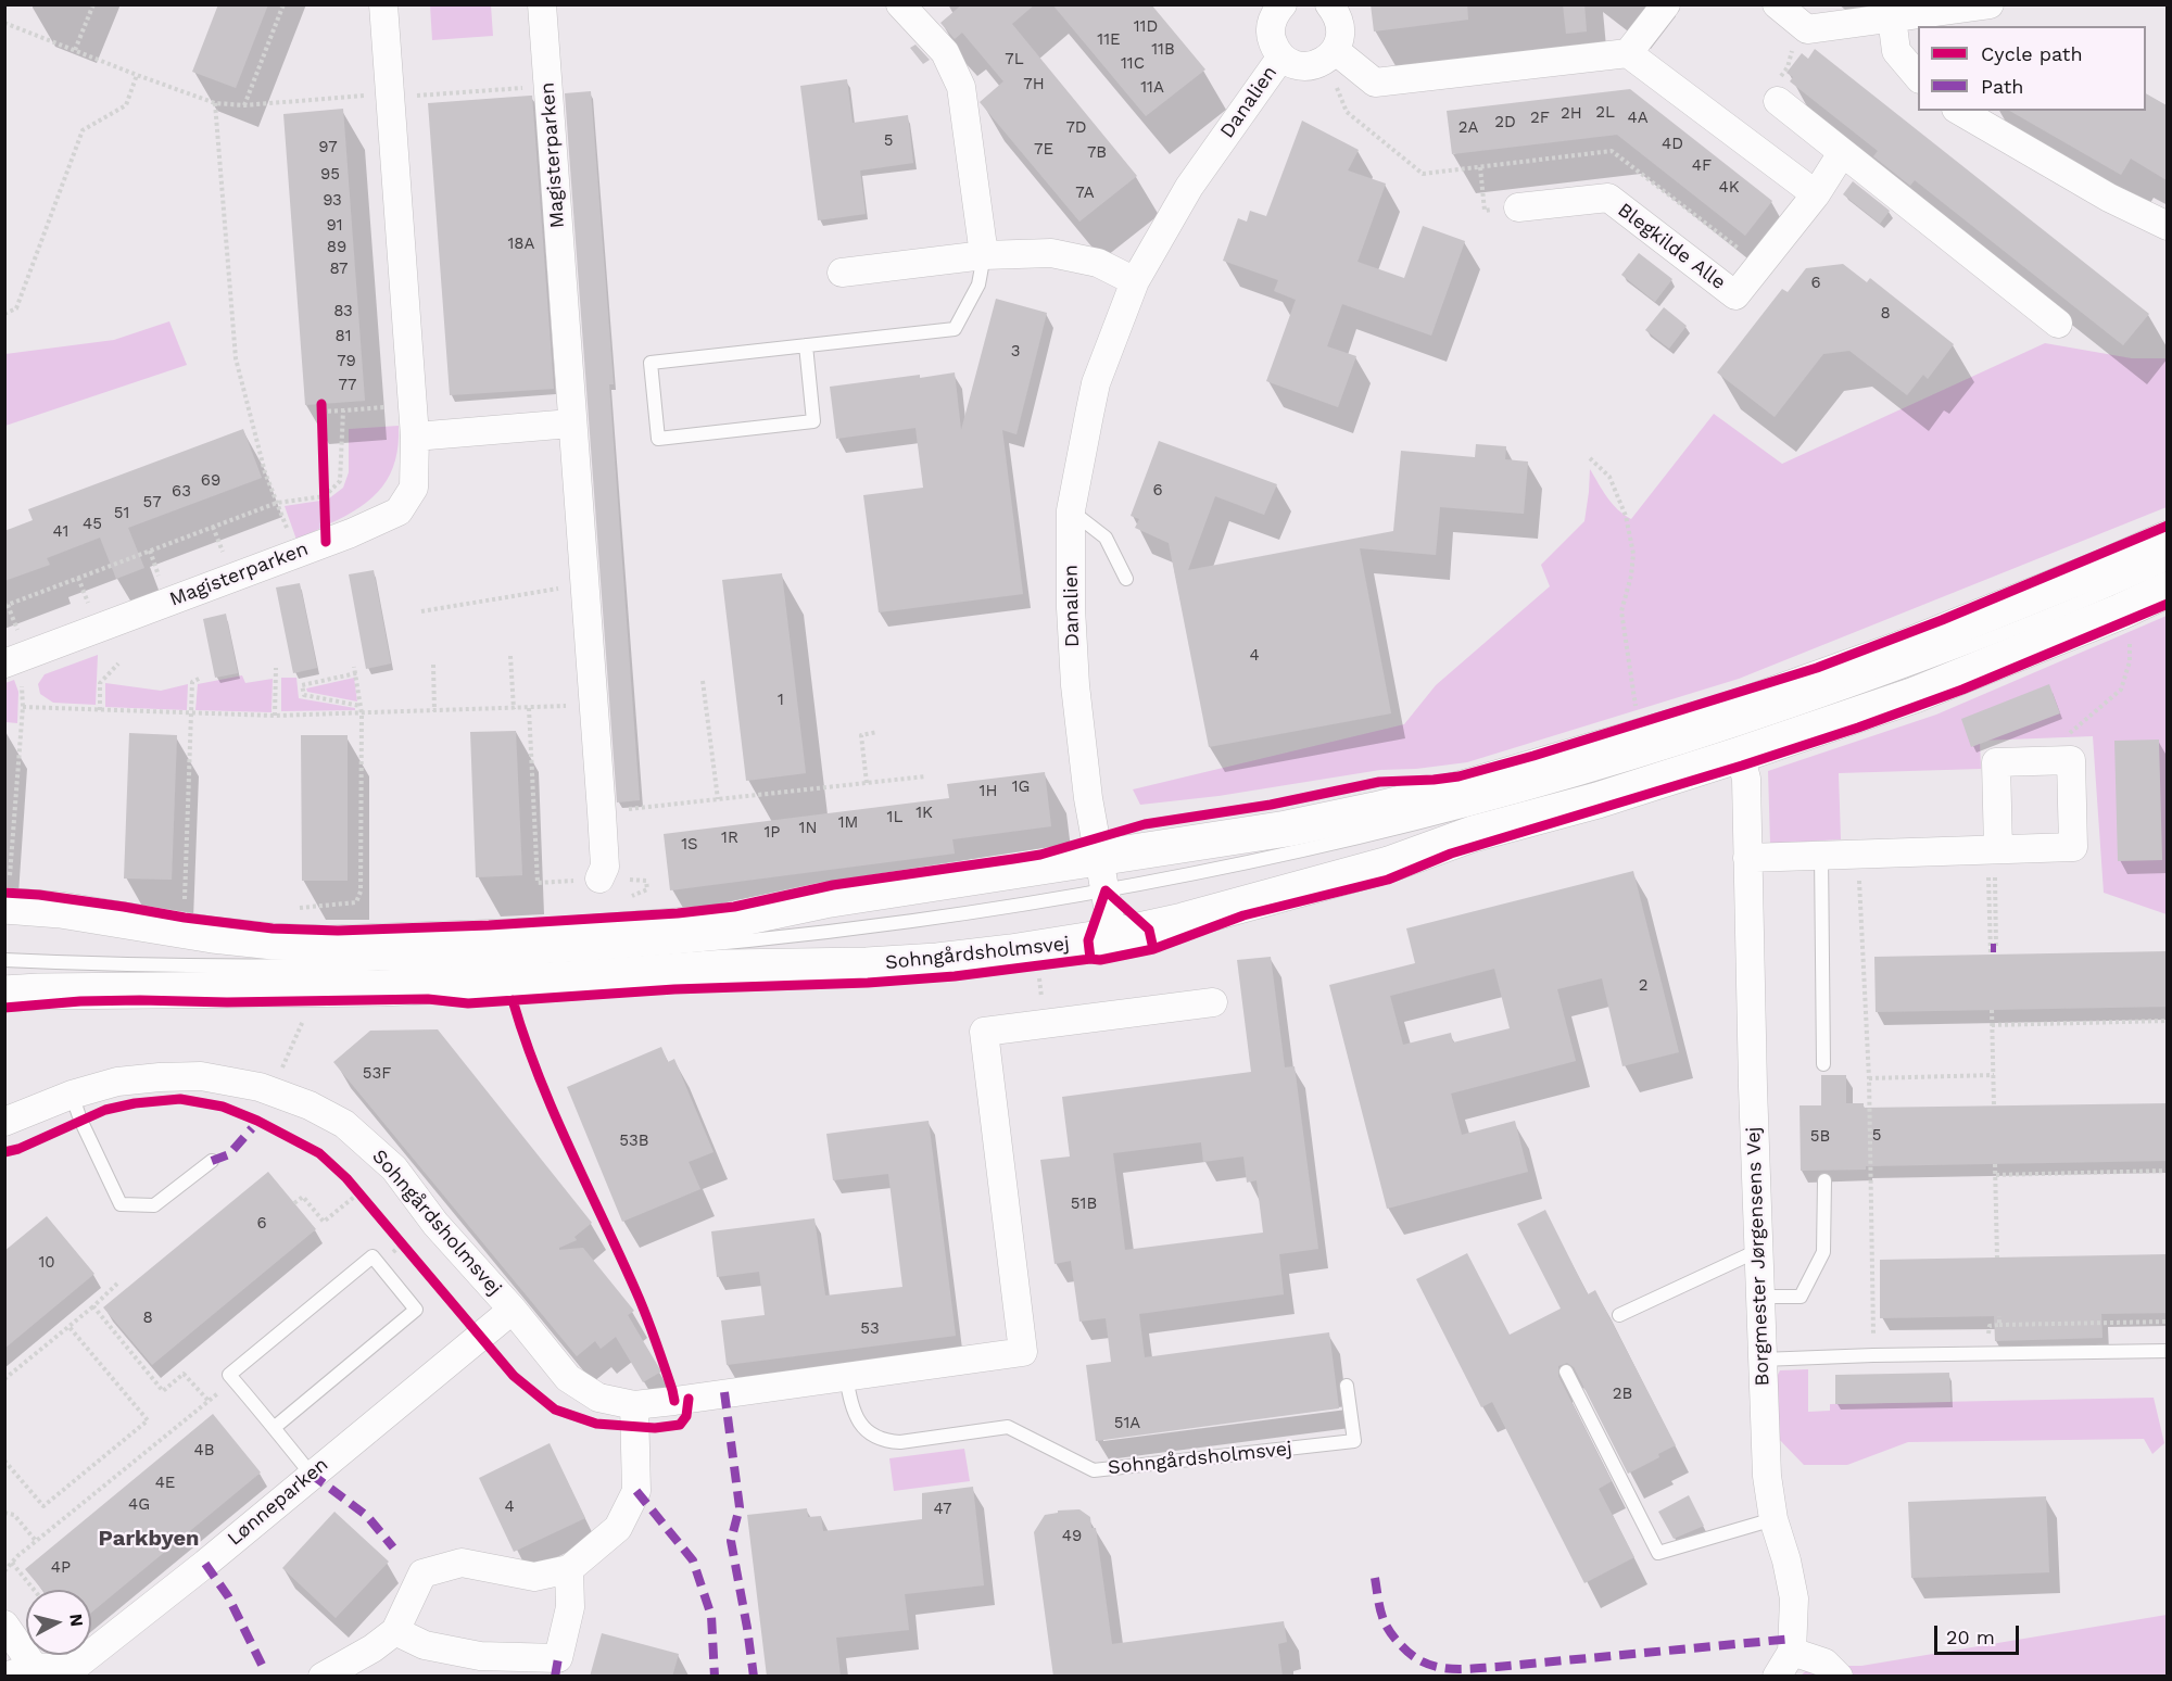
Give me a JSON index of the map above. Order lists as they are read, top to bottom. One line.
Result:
{"streets":{"street":["Danalien","Magisterparken","Blegkilde Alle","Sohngårdsholmsvej","Borgmester Jørgensens Vej","Lønneparken"]},"crossings":[["Danalien","Sohngårdsholmsvej"],["Sohngårdsholmsvej","Borgmester Jørgensens Vej"],["Sohngårdsholmsvej","Lønneparken"]],"districts":["Parkbyen"],"house_numbers":["11D","11E","11B","7L","11C","7H","11A","2L","2H","2F","4A","2D","7D","2A","5","4D","97","7E","7B","4F","95","4K","7A","93","91","18A","89","87","6","83","8","81","3","79","77","69","6","63","57","51","45","41","4","1","1G","1H","1K","1L","1M","1N","1P","1R","1S","2","53F","5","5B","53B","51B","6","10","8","53","2B","51A","4B","4E","4G","4","47","49","4P"],"legend":["Cycle path","Path"],"scale_bar":"20 m","north":"right"}
